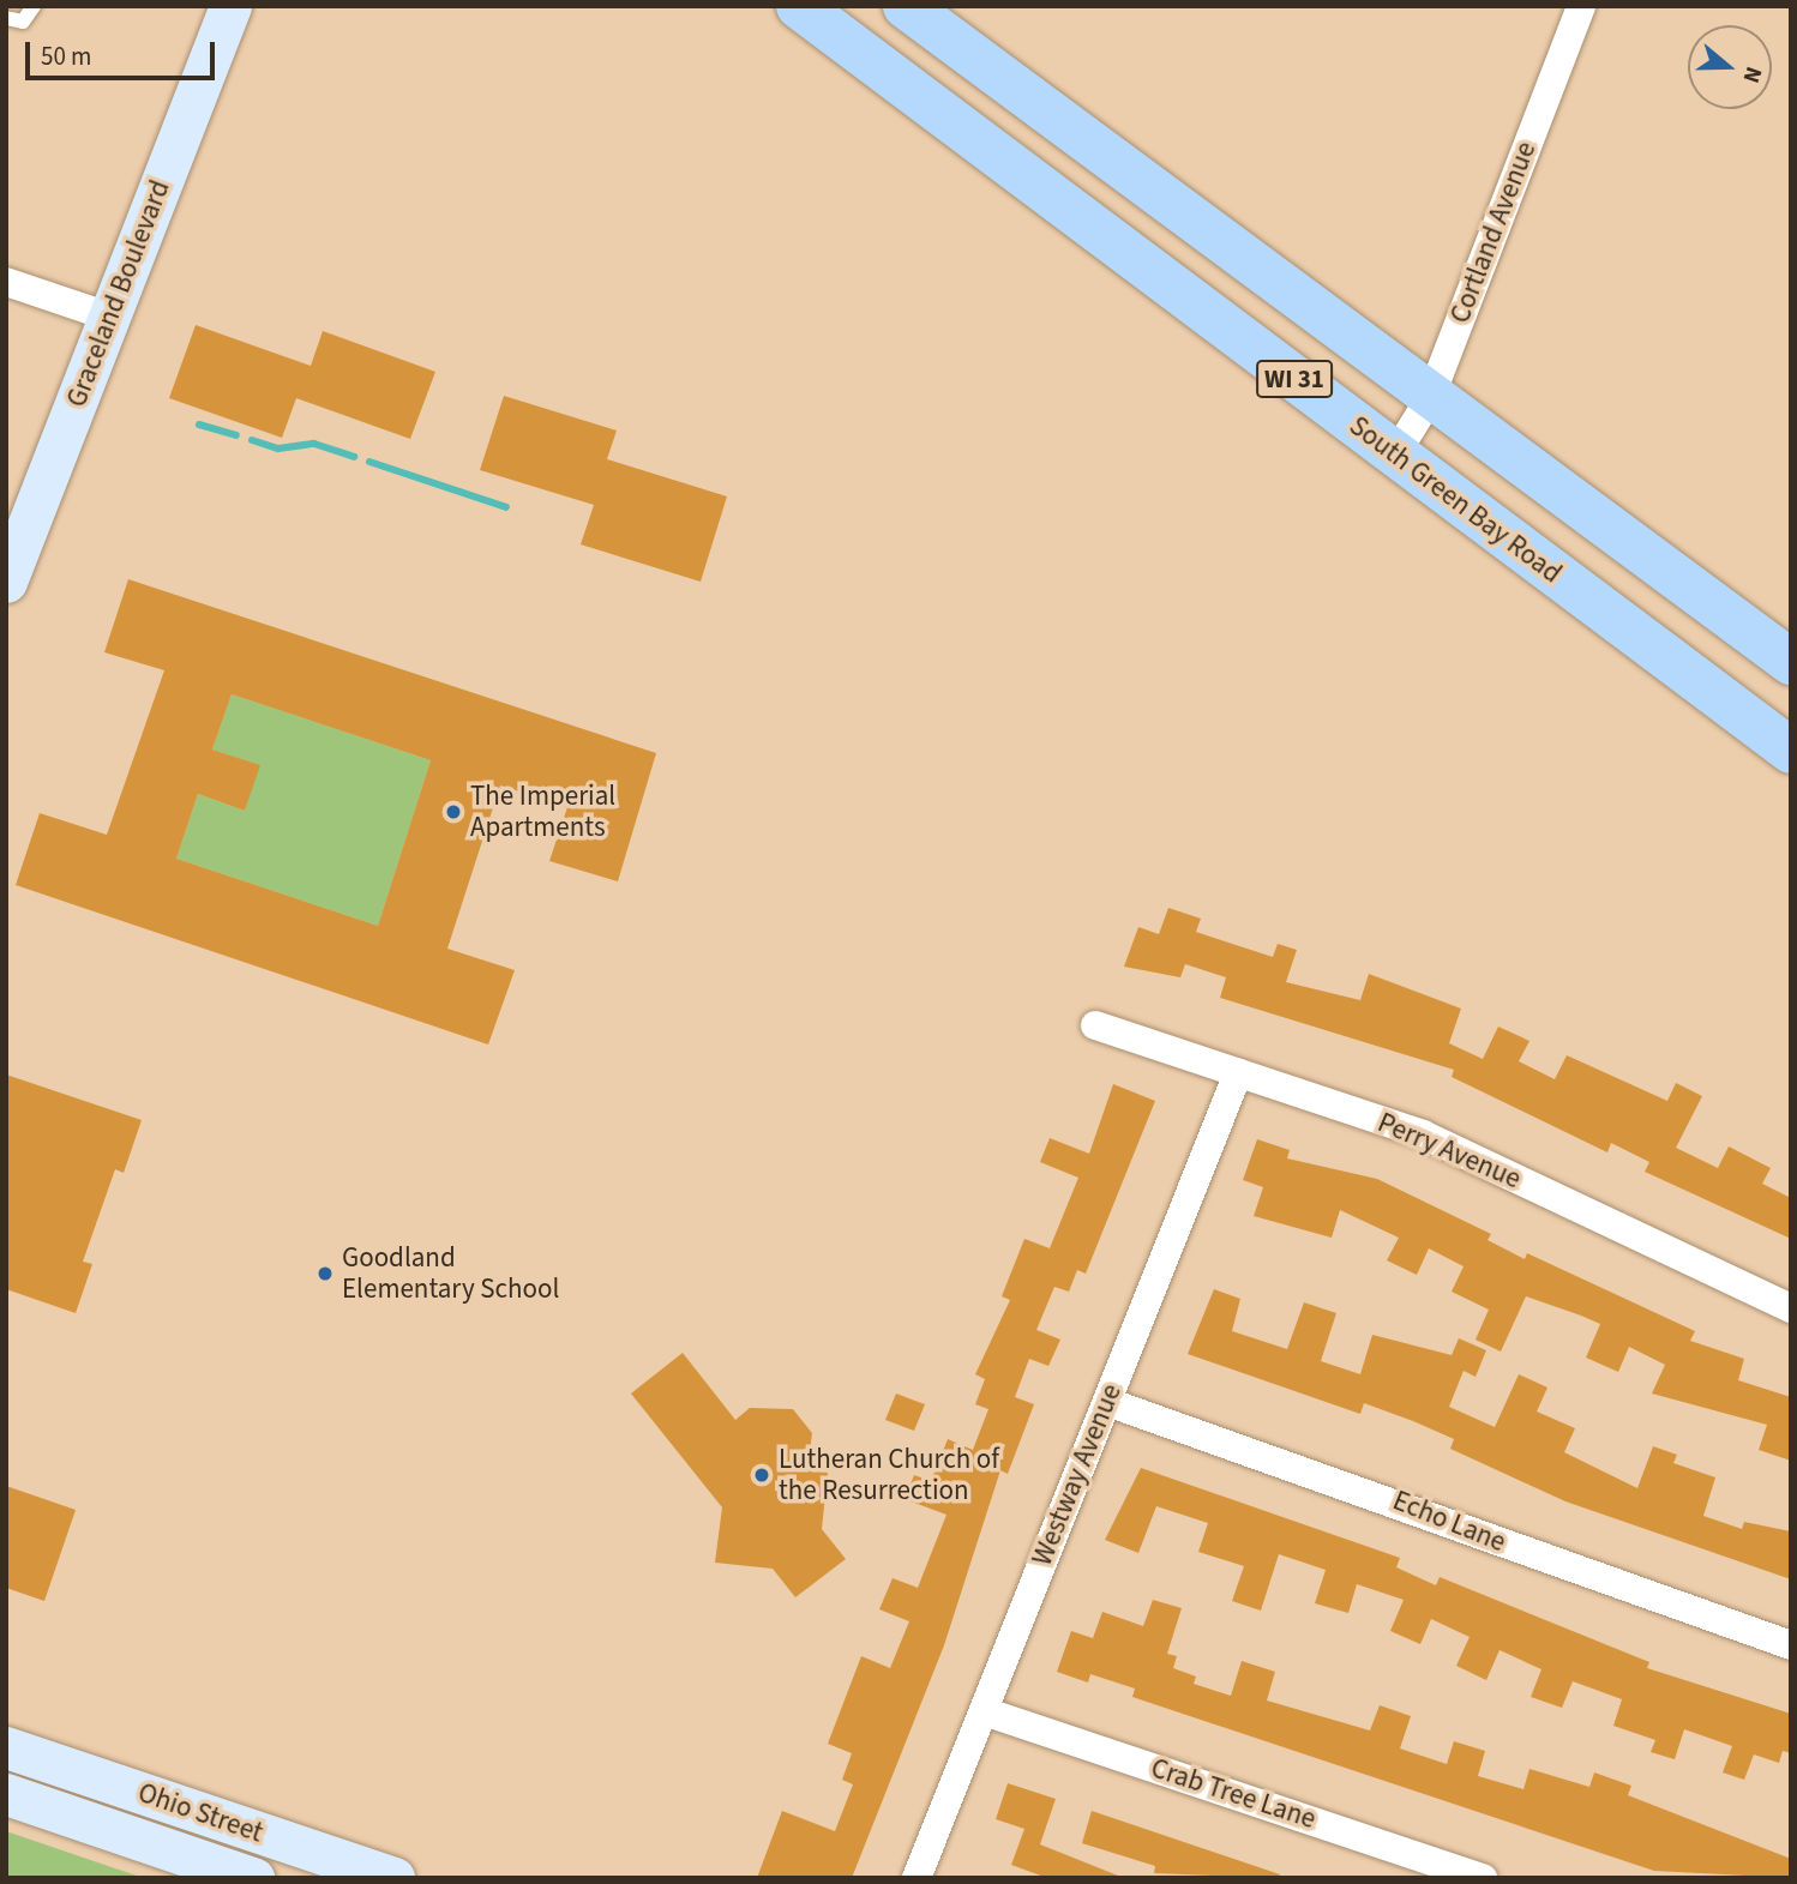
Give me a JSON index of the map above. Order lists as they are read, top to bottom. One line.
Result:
{"streets":{"main road":["WI 31","South Green Bay Road"],"street":["Cortland Avenue","Graceland Boulevard","Perry Avenue","Westway Avenue","Echo Lane","Crab Tree Lane","Ohio Street"]},"crossings":[["Cortland Avenue","WI 31"],["Cortland Avenue","South Green Bay Road"],["Perry Avenue","Westway Avenue"],["Westway Avenue","Echo Lane"],["Westway Avenue","Crab Tree Lane"]],"places":["The Imperial Apartments","Goodland Elementary School","Lutheran Church of the Resurrection"],"scale_bar":"50 m","north":"right"}
